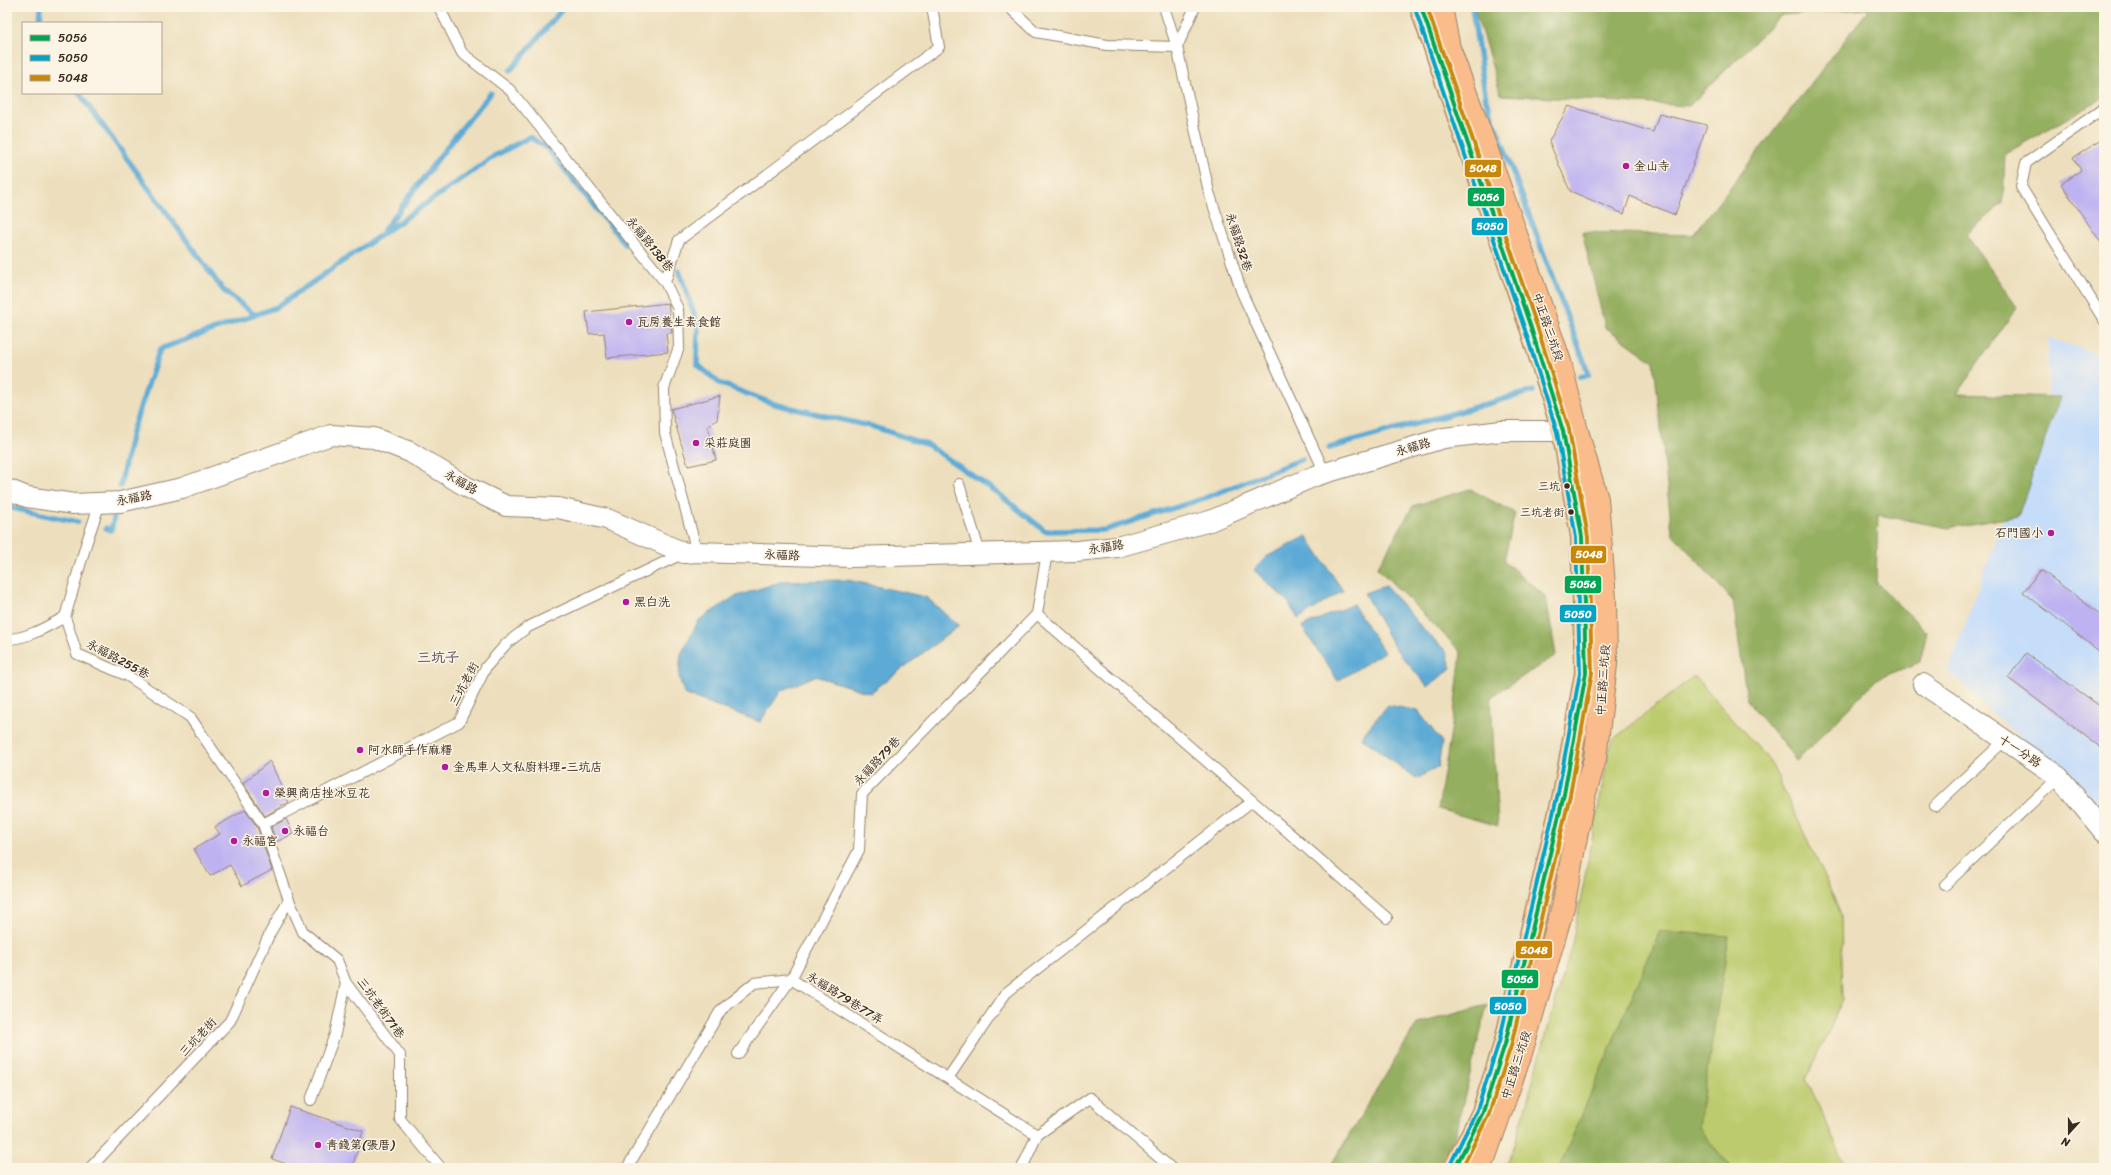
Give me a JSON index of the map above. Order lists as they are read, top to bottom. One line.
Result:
{"streets":{"main road":["中正路三坑段"],"street":["永福路","十一分路"],"lane":["永福路32巷","永福路138巷","永福路255巷","三坑老街","永福路79巷","永福路79巷77弄","三坑老街71巷"]},"crossings":[["永福路32巷","永福路"],["永福路138巷","永福路"],["永福路138巷","三坑老街"],["中正路三坑段","永福路"],["永福路","三坑老街"],["永福路255巷","三坑老街"],["永福路255巷","三坑老街71巷"],["三坑老街","三坑老街71巷"],["永福路79巷","永福路79巷77弄"]],"districts":["三坑子"],"places":["金山寺","瓦房養生素食館","采莊庭園","三坑","三坑老街","石門國小","黑白洗","阿水師手作麻糬","金馬車人文私廚料理-三坑店","榮興商店挫冰豆花","永福台","永福宮","青錢第(張厝)"],"lines":["transit line 5056","transit line 5048","transit line 5050"],"legend":["5056","5050","5048"],"north":"bottom"}
